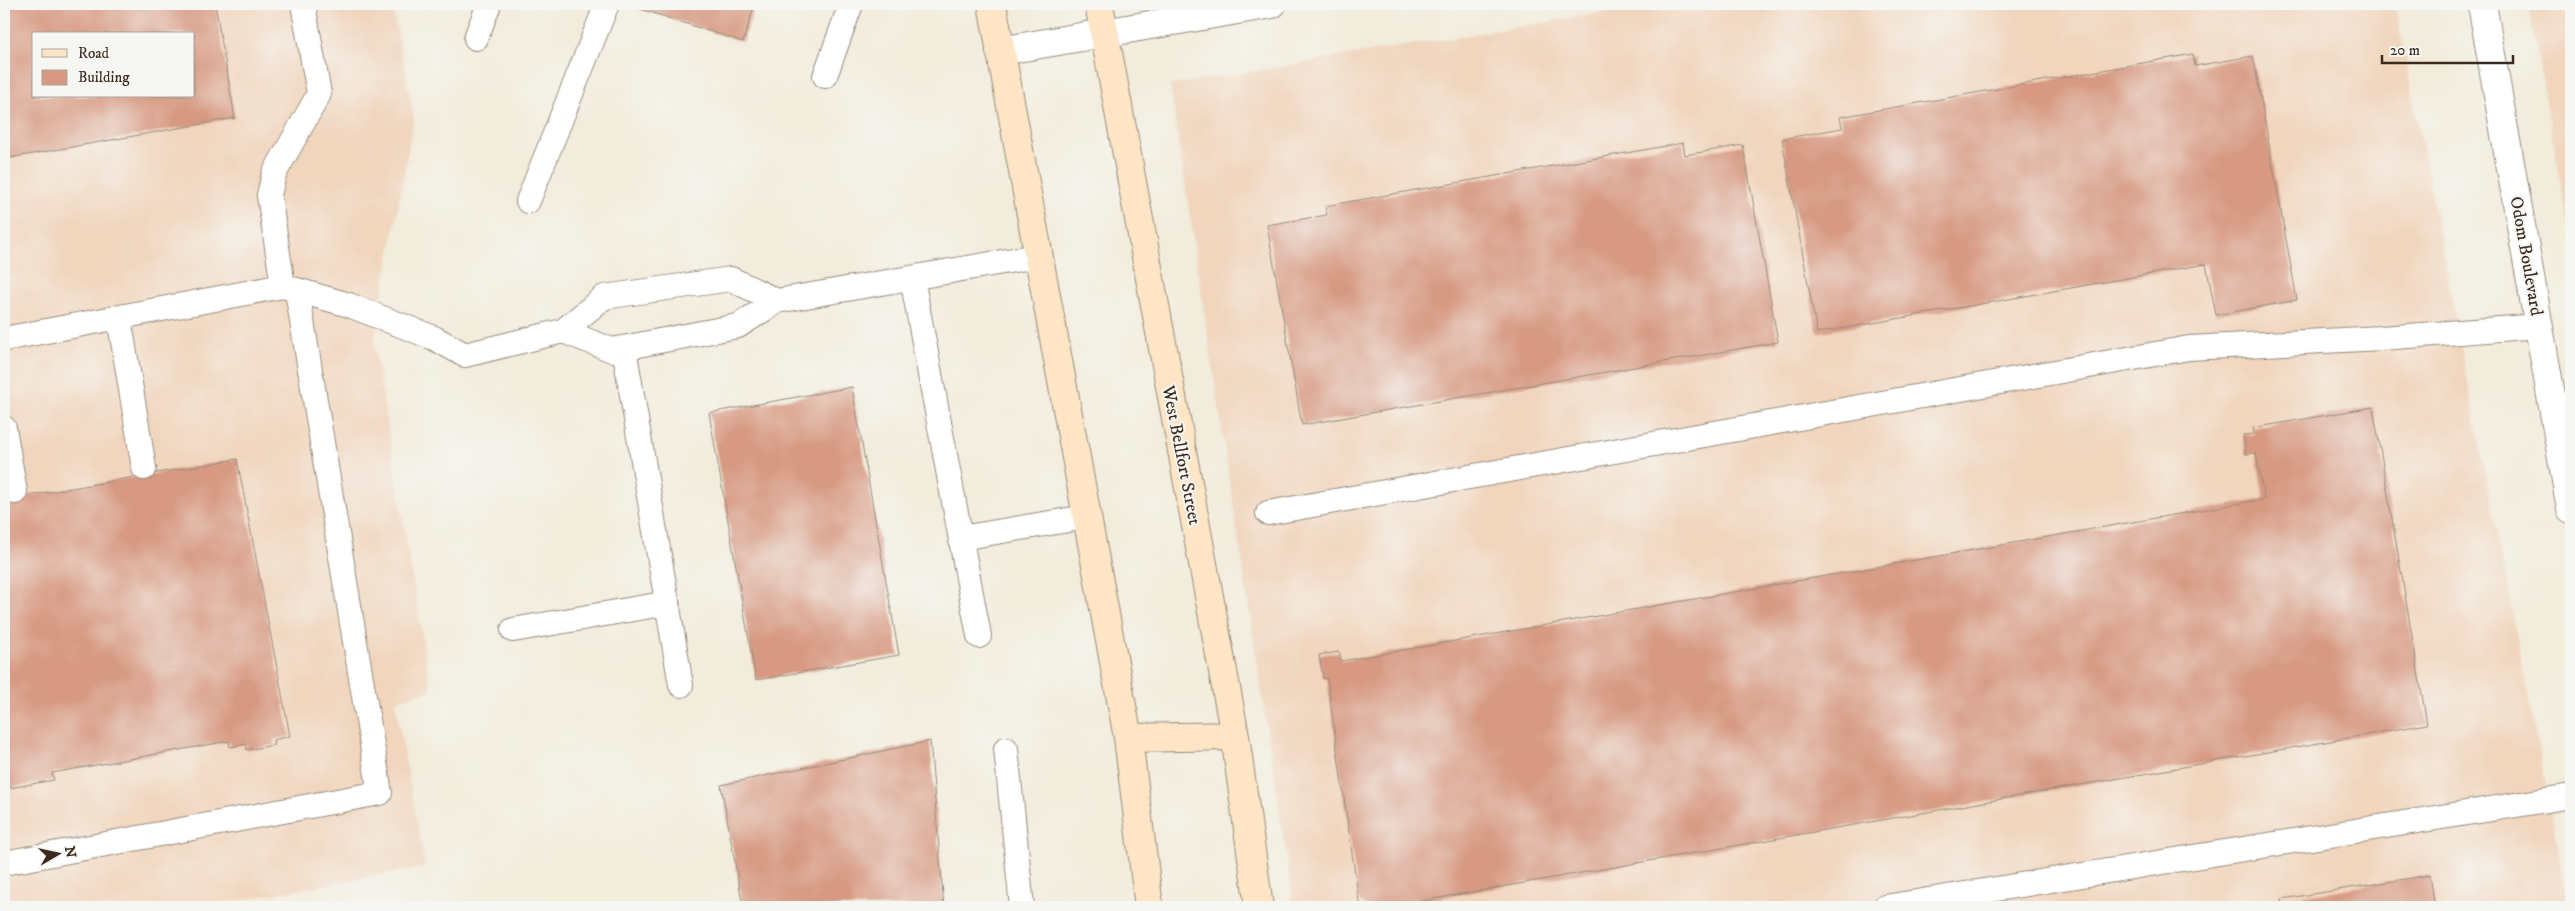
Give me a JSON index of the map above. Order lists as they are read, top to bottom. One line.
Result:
{"streets":{"main road":["West Bellfort Street"],"street":["Odom Boulevard"]},"legend":["Road","Building"],"scale_bar":"20 m","north":"right"}
